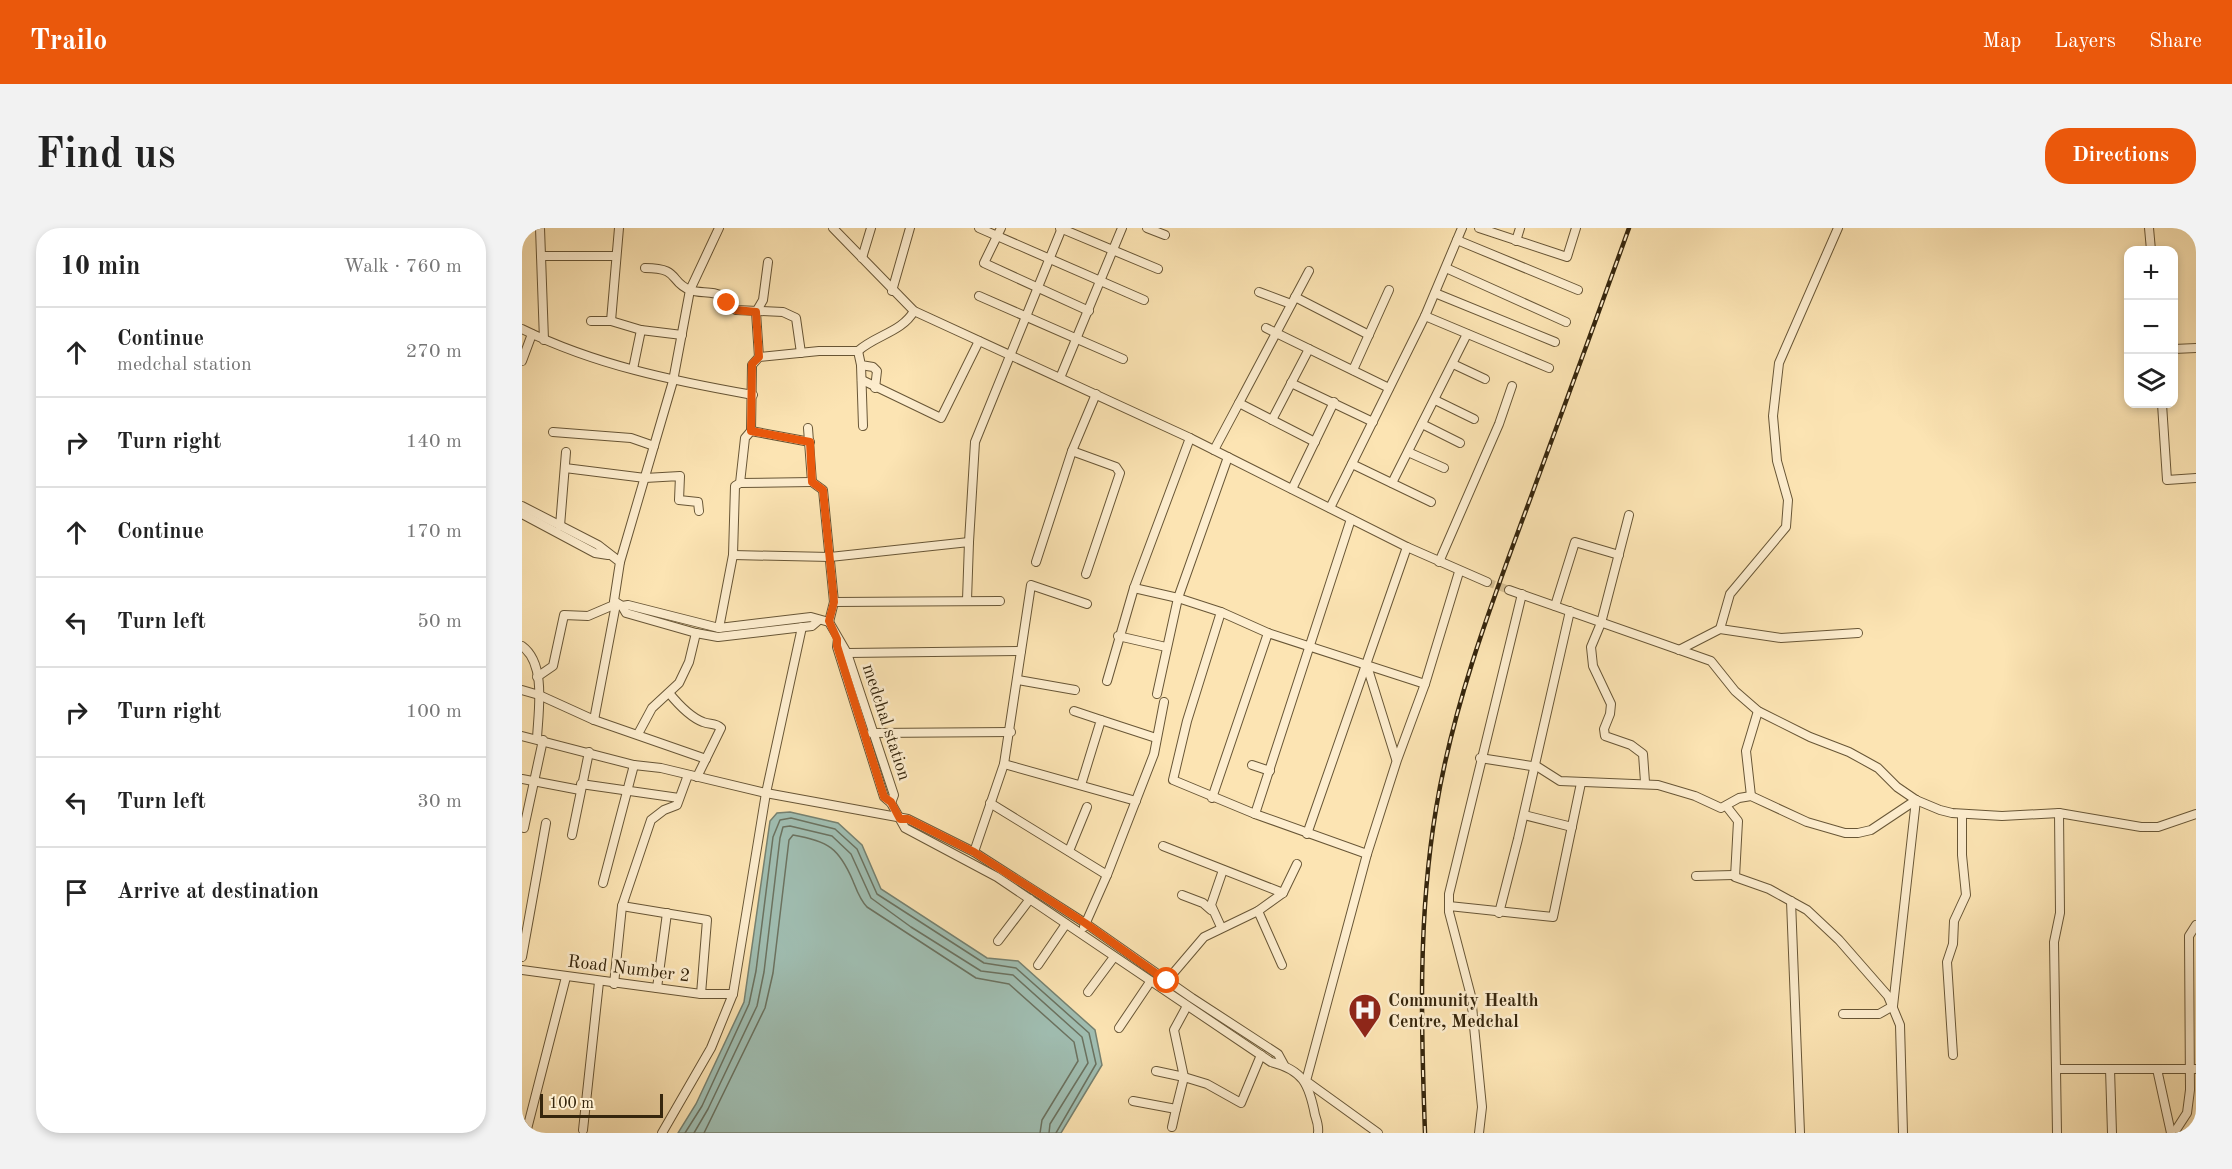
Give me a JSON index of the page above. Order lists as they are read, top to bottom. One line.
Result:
{"streets":{"street":["medchal station","Road Number 2"]},"places":{"hospital":["Community Health Centre, Medchal"]},"scale_bar":"100 m","page":{"header":"Trailo","nav":["Map","Layers","Share"],"buttons":"Directions","title":"Find us","heading":["10 min","Walk · 760 m"],"map_buttons":["+","−"],"list":[["Continue","medchal station","270 m"],["Turn right","140 m"],["Continue","170 m"],["Turn left","50 m"],["Turn right","100 m"],["Turn left","30 m"],"Arrive at destination"],"scale":"100 m"}}
